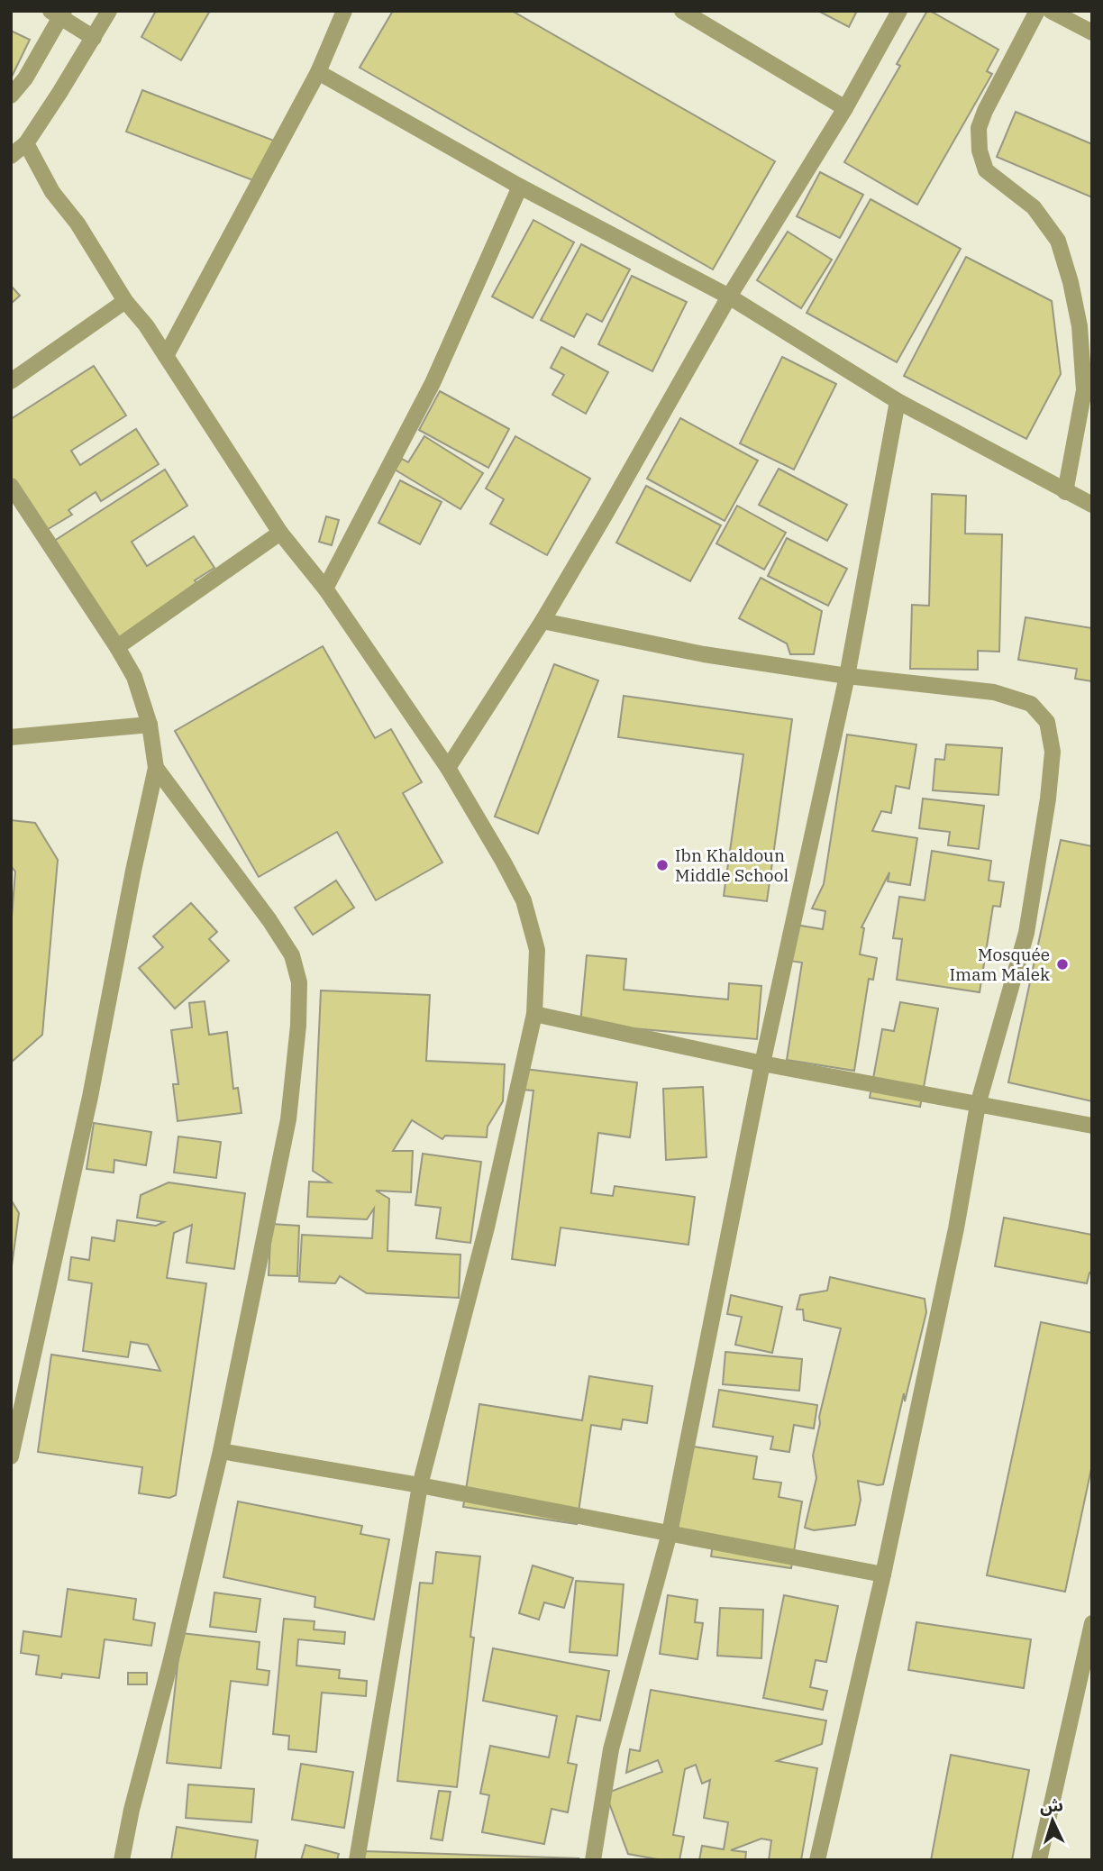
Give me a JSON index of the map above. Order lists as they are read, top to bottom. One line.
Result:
{"places":["Ibn Khaldoun Middle School","Mosquée Imam Malek"],"north":"top"}
